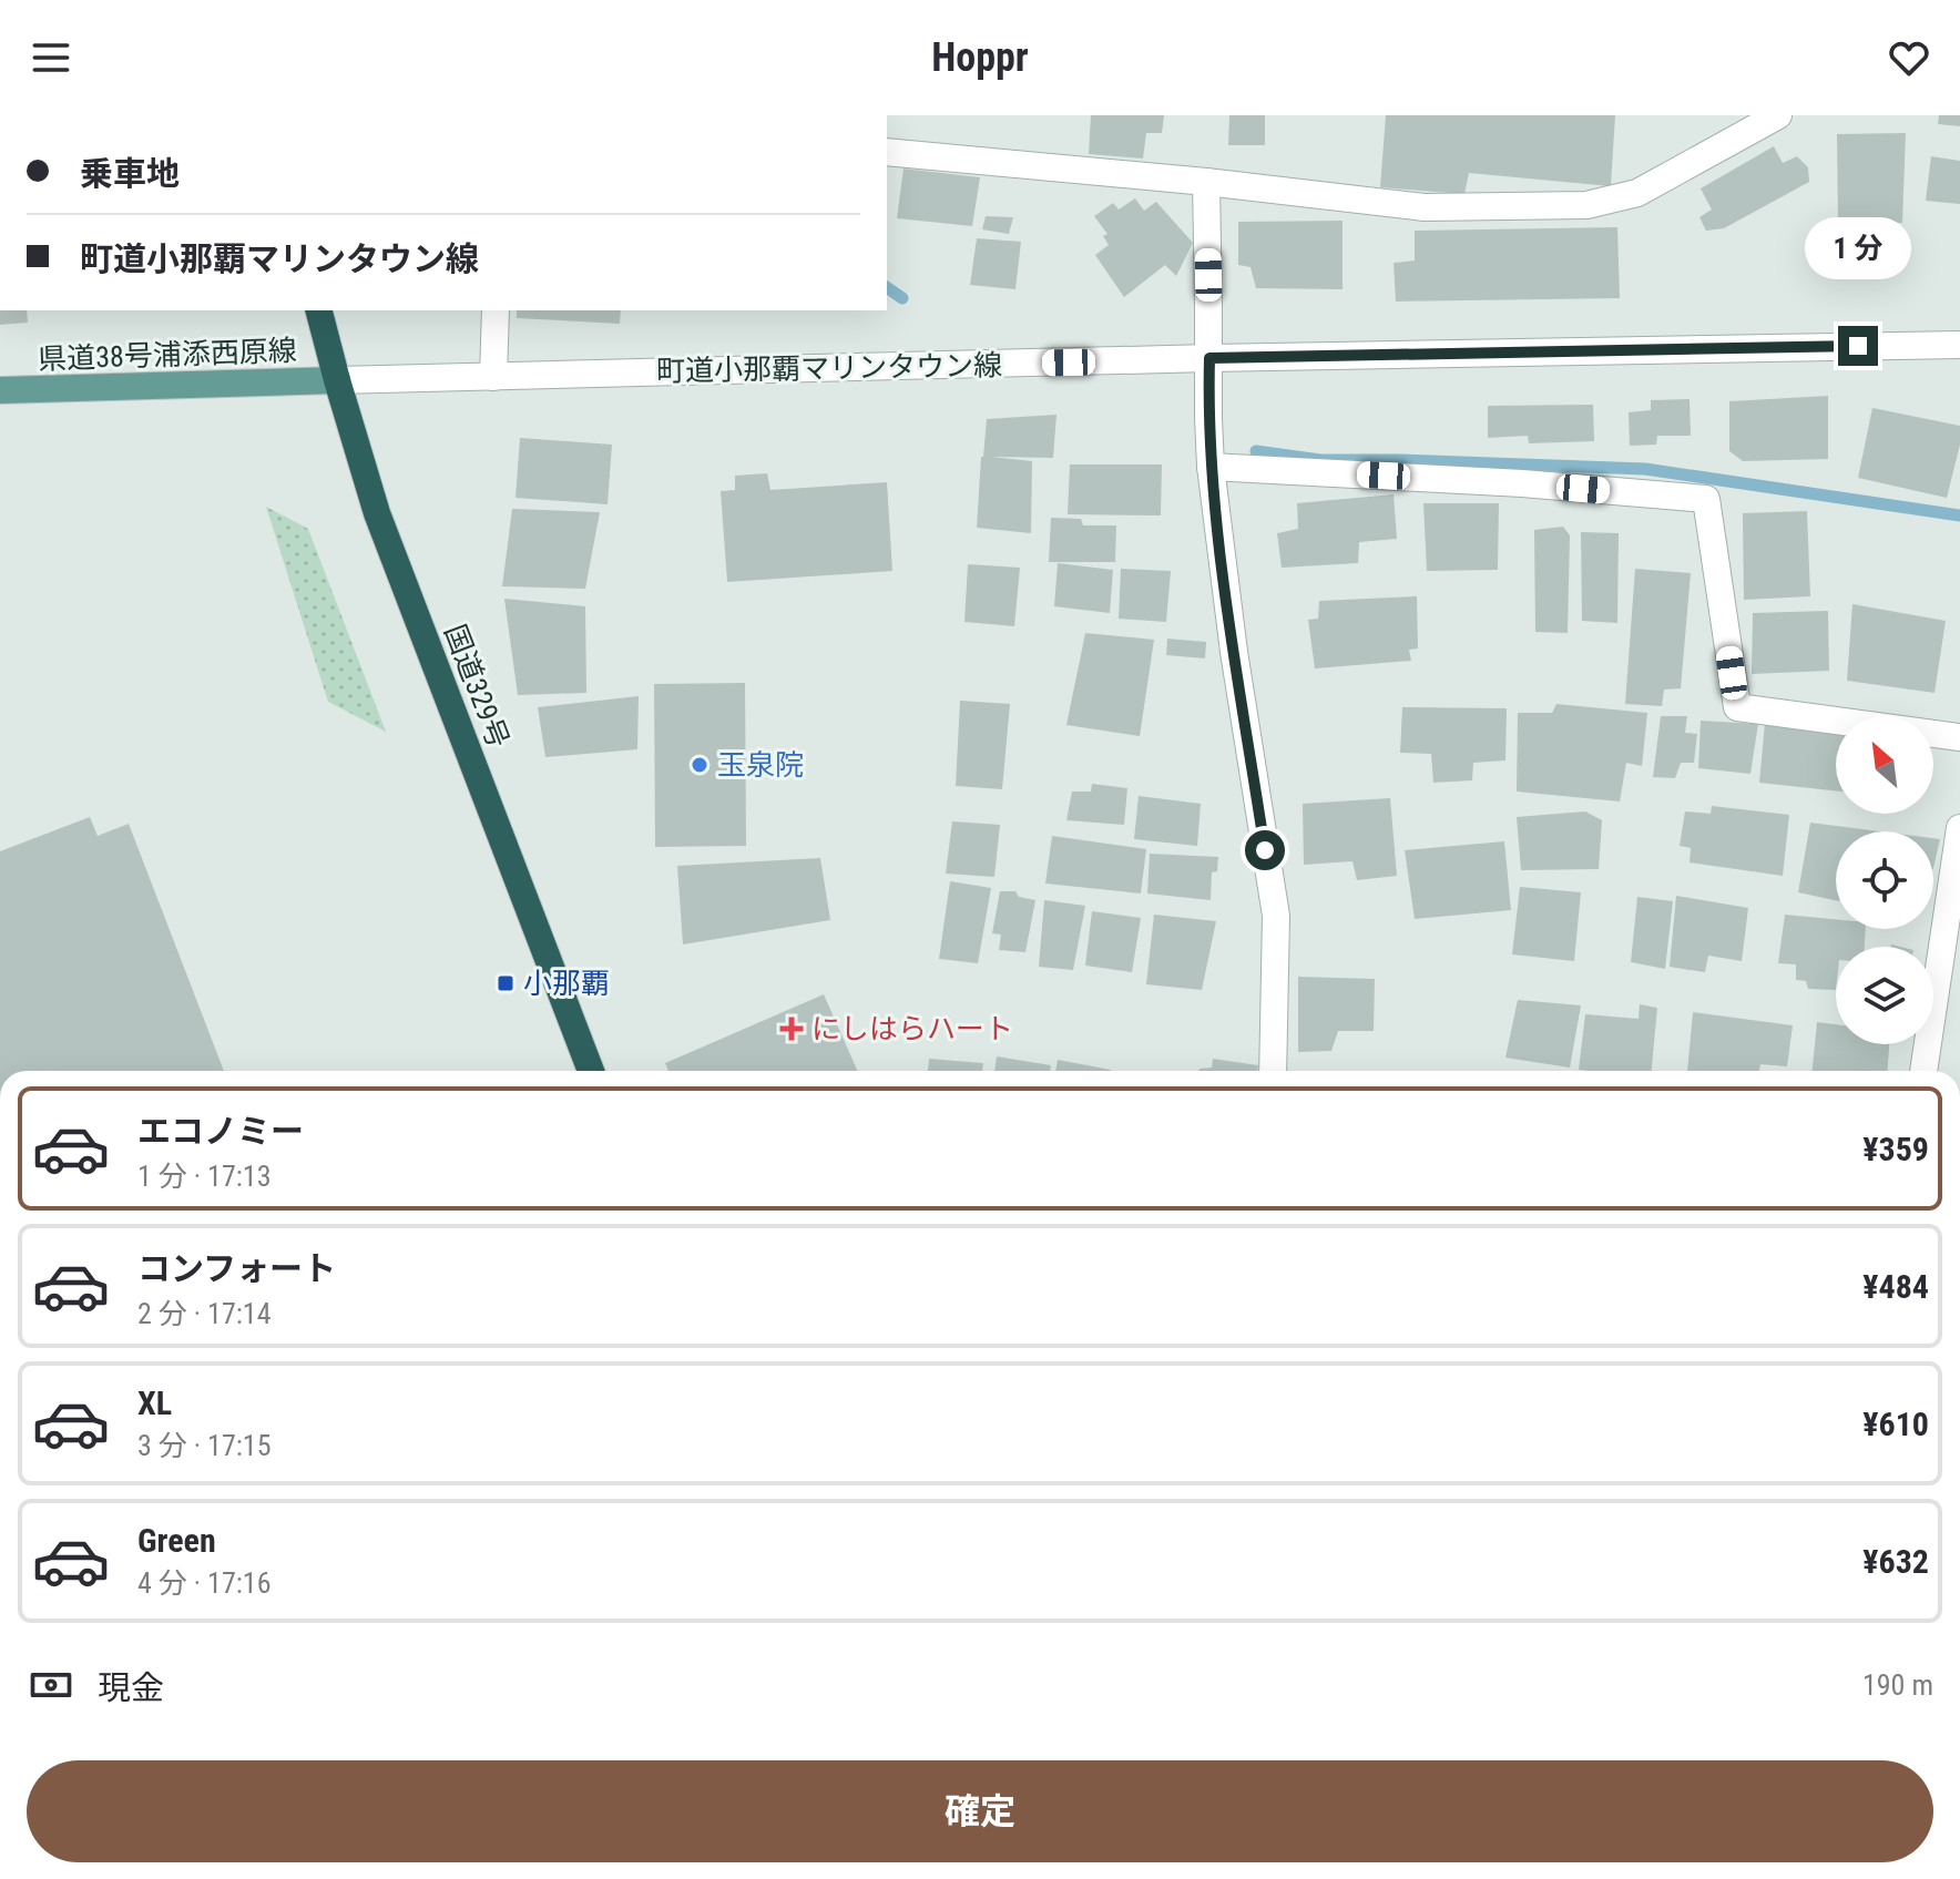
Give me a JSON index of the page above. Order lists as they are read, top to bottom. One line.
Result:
{"streets":{"highway":["国道329号"],"main road":["県道38号浦添西原線"],"street":["町道小那覇マリンタウン線"]},"crossings":[["県道38号浦添西原線","町道小那覇マリンタウン線"],["県道38号浦添西原線","国道329号"],["町道小那覇マリンタウン線","国道329号"]],"places":{"other":["玉泉院"],"transit":["小那覇"],"health":["にしはらハート"]},"north":"top left","page":{"header":"Hoppr","banner":["乗車地","町道小那覇マリンタウン線"],"bubble":"1 分","list":[{"name":"エコノミー","note":"1 分 · 17:13","value":"¥359"},{"name":"コンフォート","note":"2 分 · 17:14","value":"¥484"},{"name":"XL","note":"3 分 · 17:15","value":"¥610"},{"name":"Green","note":"4 分 · 17:16","value":"¥632"}],"pay":["現金","190 m"],"buttons":"確定"}}
